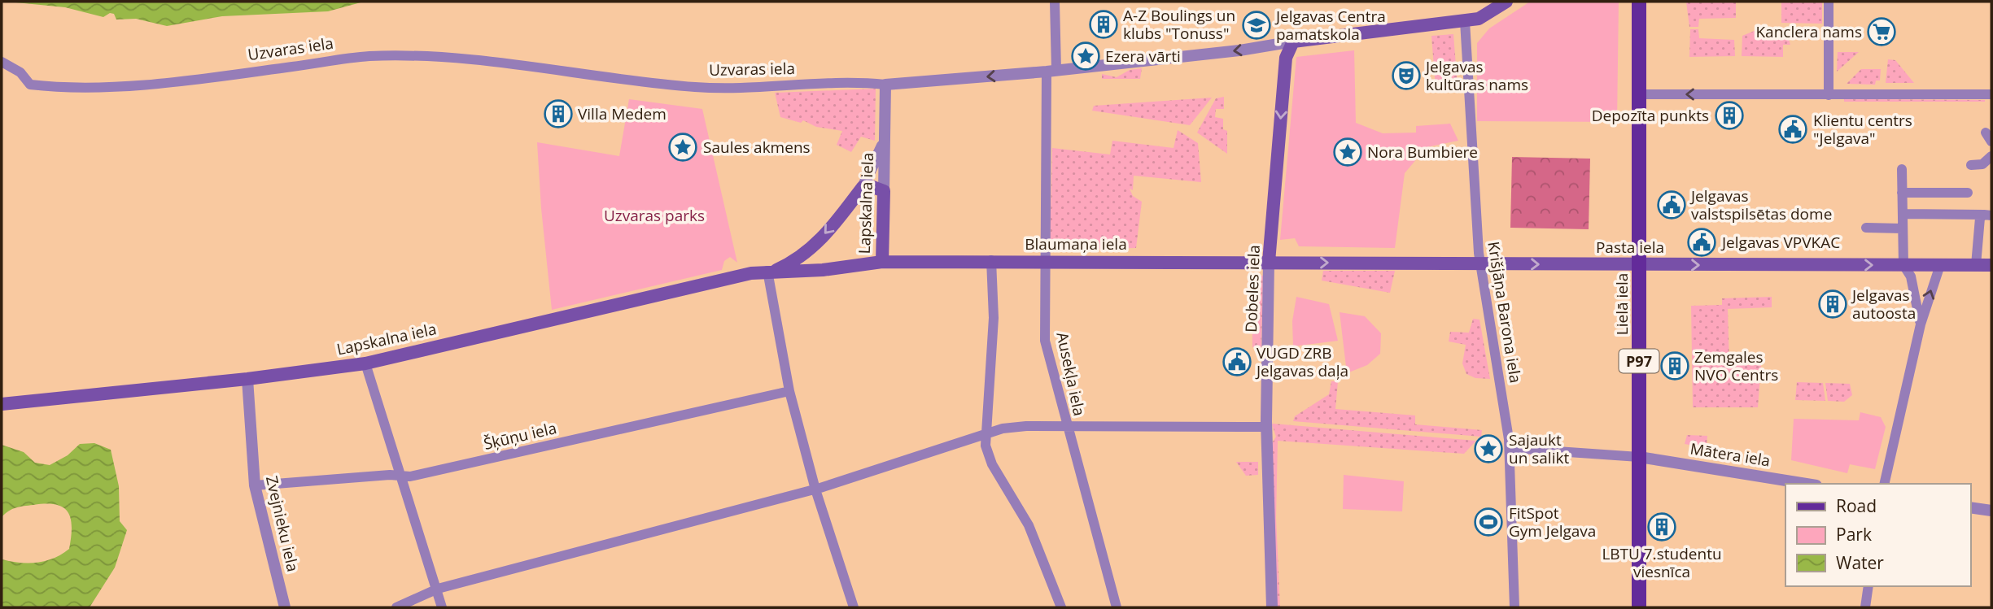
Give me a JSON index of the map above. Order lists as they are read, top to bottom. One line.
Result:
{"streets":{"main road":["Uzvaras iela","Lapskalna iela","Blaumaņa iela","Pasta iela","Dobeles iela","Lielā iela","P97"],"street":["Krišjāņa Barona iela","Ausekļa iela","Šķūņu iela","Mātera iela","Zvejnieku iela"]},"crossings":[["Uzvaras iela","Lapskalna iela"],["Uzvaras iela","Dobeles iela"],["Uzvaras iela","Krišjāņa Barona iela"],["Uzvaras iela","Ausekļa iela"],["Lapskalna iela","Blaumaņa iela"],["Lapskalna iela","Zvejnieku iela"],["Blaumaņa iela","Pasta iela"],["Blaumaņa iela","Dobeles iela"],["Blaumaņa iela","Ausekļa iela"],["Pasta iela","Dobeles iela"],["Pasta iela","Lielā iela"],["Pasta iela","Krišjāņa Barona iela"],["Lielā iela","Mātera iela"],["Šķūņu iela","Zvejnieku iela"]],"one_way":["Pasta iela","Dobeles iela"],"parks":["Uzvaras parks"],"places":{"building":["A-Z Boulings un klubs \"Tonuss\"","Villa Medem","Depozīta punkts","Jelgavas autoosta","Zemgales NVO Centrs","LBTU 7.studentu viesnīca"],"school or university":["Jelgavas Centra pamatskola"],"supermarket":["Kanclera nams"],"place":["Ezera vārti","Saules akmens","Nora Bumbiere","Sajaukt un salikt"],"theatre":["Jelgavas kultūras nams"],"public building":["Klientu centrs \"Jelgava\"","Jelgavas valstspilsētas dome","Jelgavas VPVKAC","VUGD ZRB Jelgavas daļa"],"sports":["FitSpot Gym Jelgava"]},"legend":["Road","Park","Water"]}
